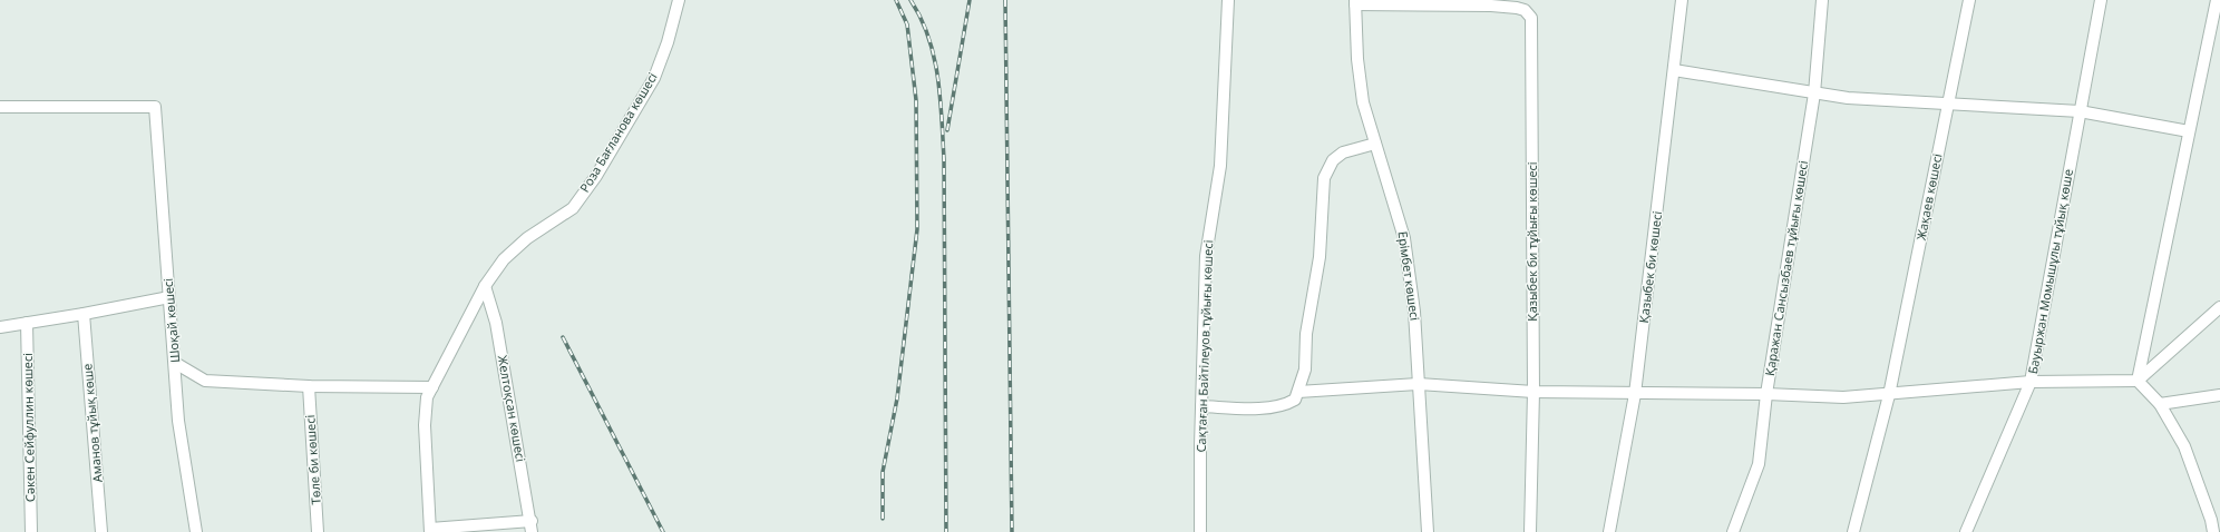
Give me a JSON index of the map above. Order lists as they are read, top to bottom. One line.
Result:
{"streets":{"street":["Роза Бағланова көшесі","Жақаев көшесі","Қазыбек би тұйығы көшесі","Қазыбек би көшесі","Қаражан Сансызбаев тұйығы көшесі","Бауыржан Момышұлы тұйық көше","Ерімбет көшесі","Шоқай көшесі","Сақтаған Байтілеуов тұйығы көшесі","Желтоқсан көшесі","Аманов тұйық көше","Сәкен Сейфуллин көшесі","Төле би көшесі"]},"crossings":[["Роза Бағланова көшесі","Желтоқсан көшесі"],["Қазыбек би тұйығы көшесі","Ерімбет көшесі"]]}
